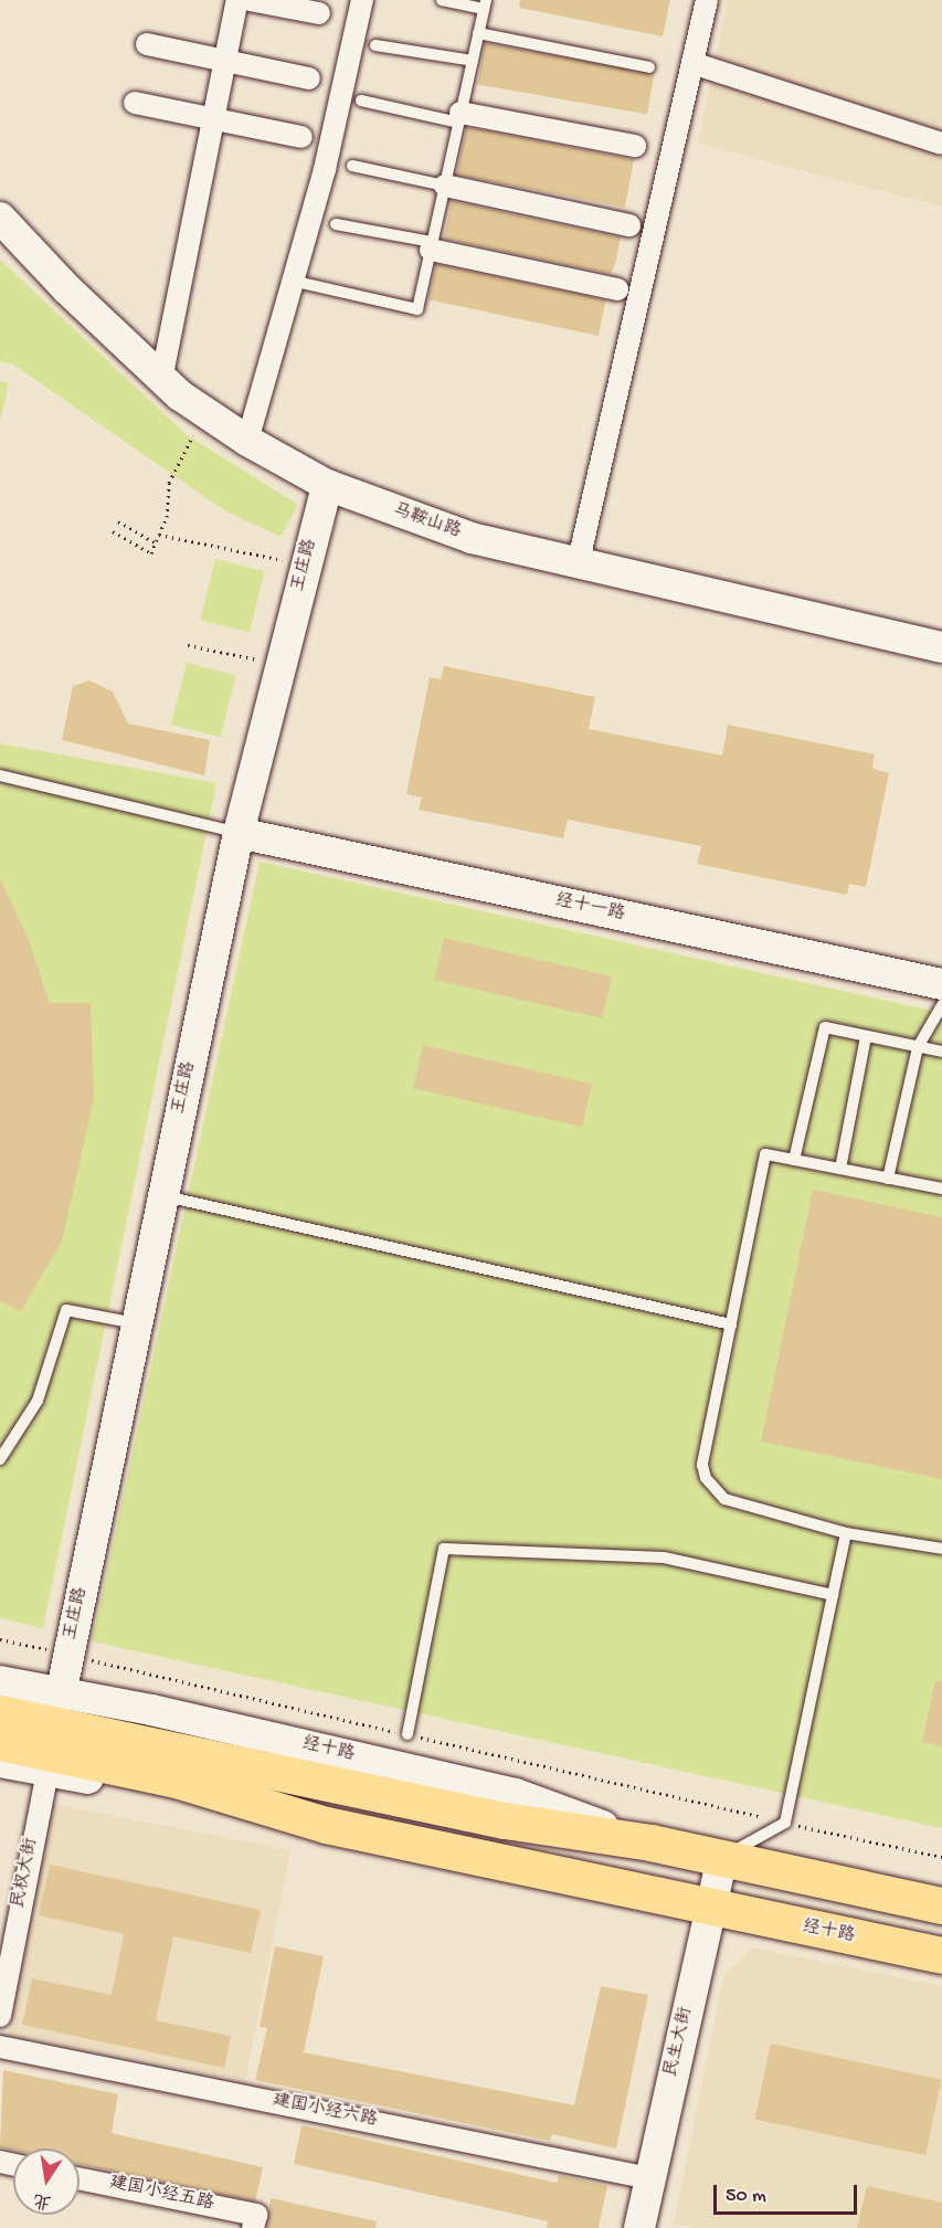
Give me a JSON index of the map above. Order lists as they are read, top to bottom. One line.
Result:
{"streets":{"highway":["经十路"],"main road":["马鞍山路","王庄路","经十一路","民生大街"],"street":["民权大街","建国小经六路","建国小经五路"]},"crossings":[["马鞍山路","王庄路"],["王庄路","经十一路"],["王庄路","经十路"],["经十路","民权大街"],["经十路","民生大街"],["民生大街","建国小经六路"]],"scale_bar":"50 m","north":"bottom"}
